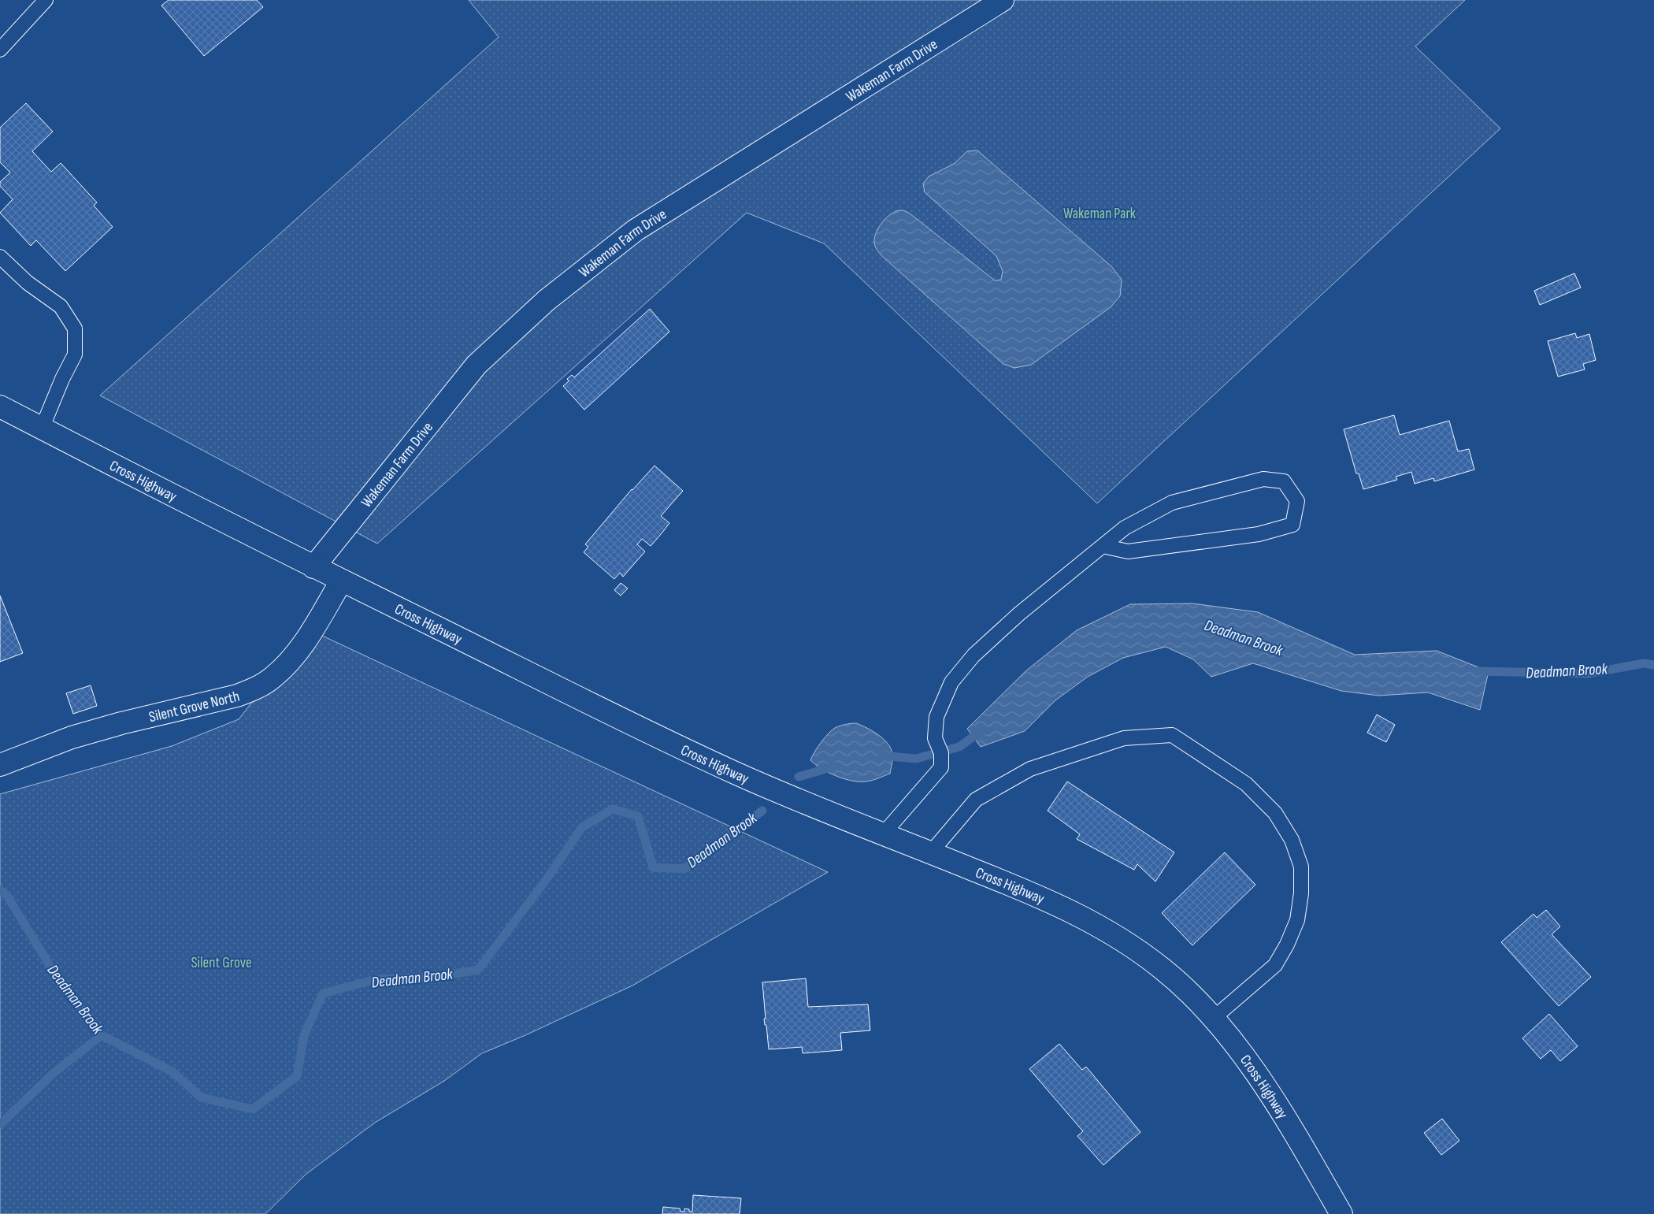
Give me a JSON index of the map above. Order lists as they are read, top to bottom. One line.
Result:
{"streets":{"street":["Wakeman Farm Drive","Cross Highway","Silent Grove North"]},"crossings":[["Wakeman Farm Drive","Cross Highway"],["Cross Highway","Silent Grove North"]],"water":["Deadman Brook"],"parks":["Wakeman Park","Silent Grove"]}
